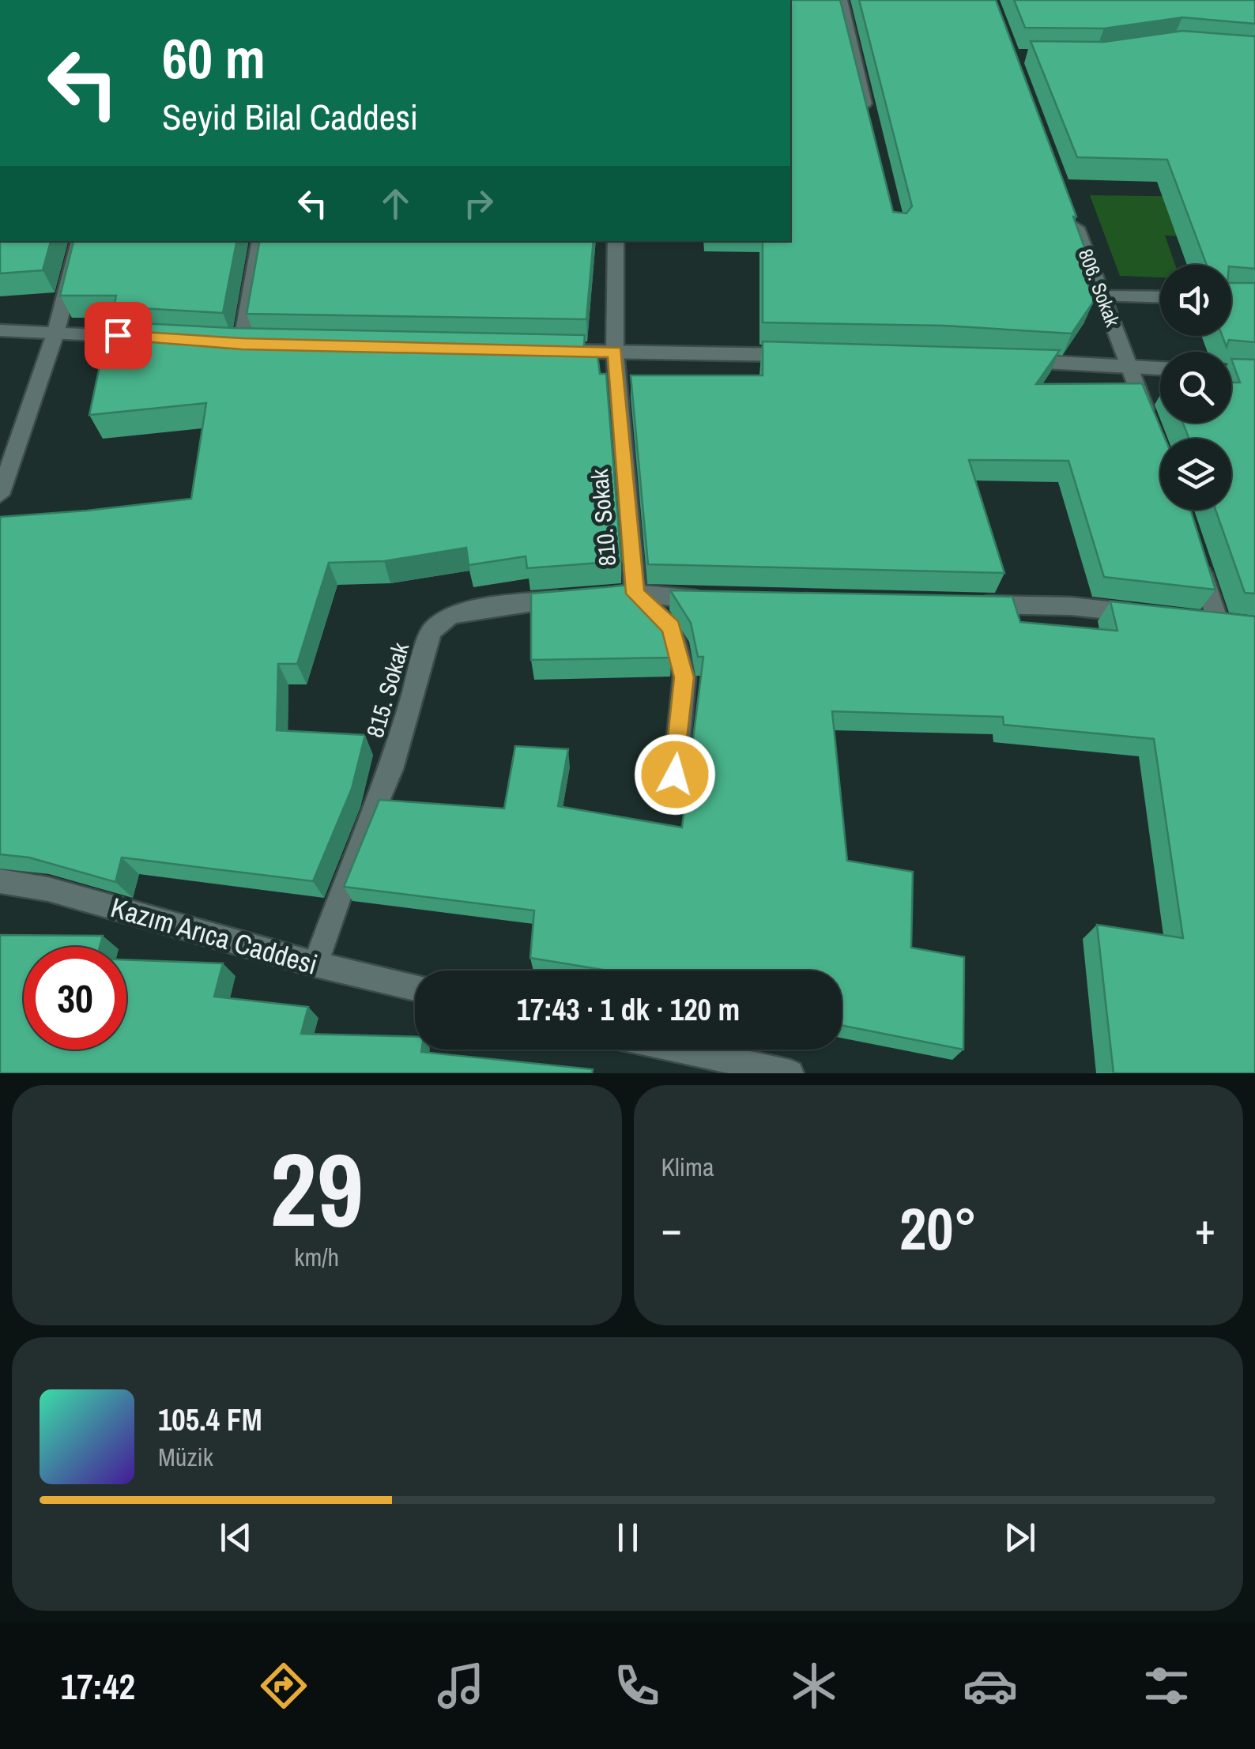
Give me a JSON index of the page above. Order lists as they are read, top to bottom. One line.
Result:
{"streets":{"street":["806. Sokak","810. Sokak","815. Sokak","Kazım Arıca Caddesi"]},"crossings":[["810. Sokak","815. Sokak"],["815. Sokak","Kazım Arıca Caddesi"]],"page":{"turn":["60 m","Seyid Bilal Caddesi"],"limit":"30","trip":"17:43 · 1 dk · 120 m","tile":[["29","km/h"],"Klima"],"heat":["−","20°","+"],"song":["105.4 FM","Müzik"],"tabs":"17:42"}}
